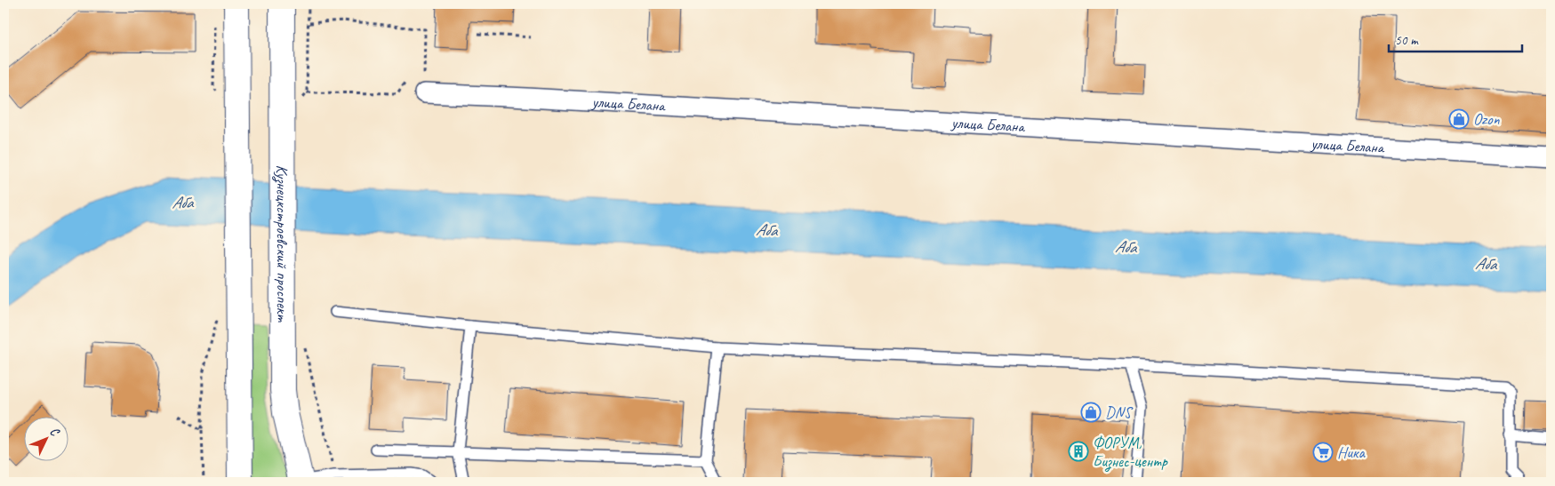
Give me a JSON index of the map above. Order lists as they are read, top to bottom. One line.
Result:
{"streets":{"main road":["Кузнецкстроевский проспект"],"street":["улица Белана"]},"water":["Аба"],"places":{"shop":["Ozon","DNS"],"building":["ФОРУМ, Бизнес-центр"],"supermarket":["Ника"]},"scale_bar":"50 m","north":"top right"}
